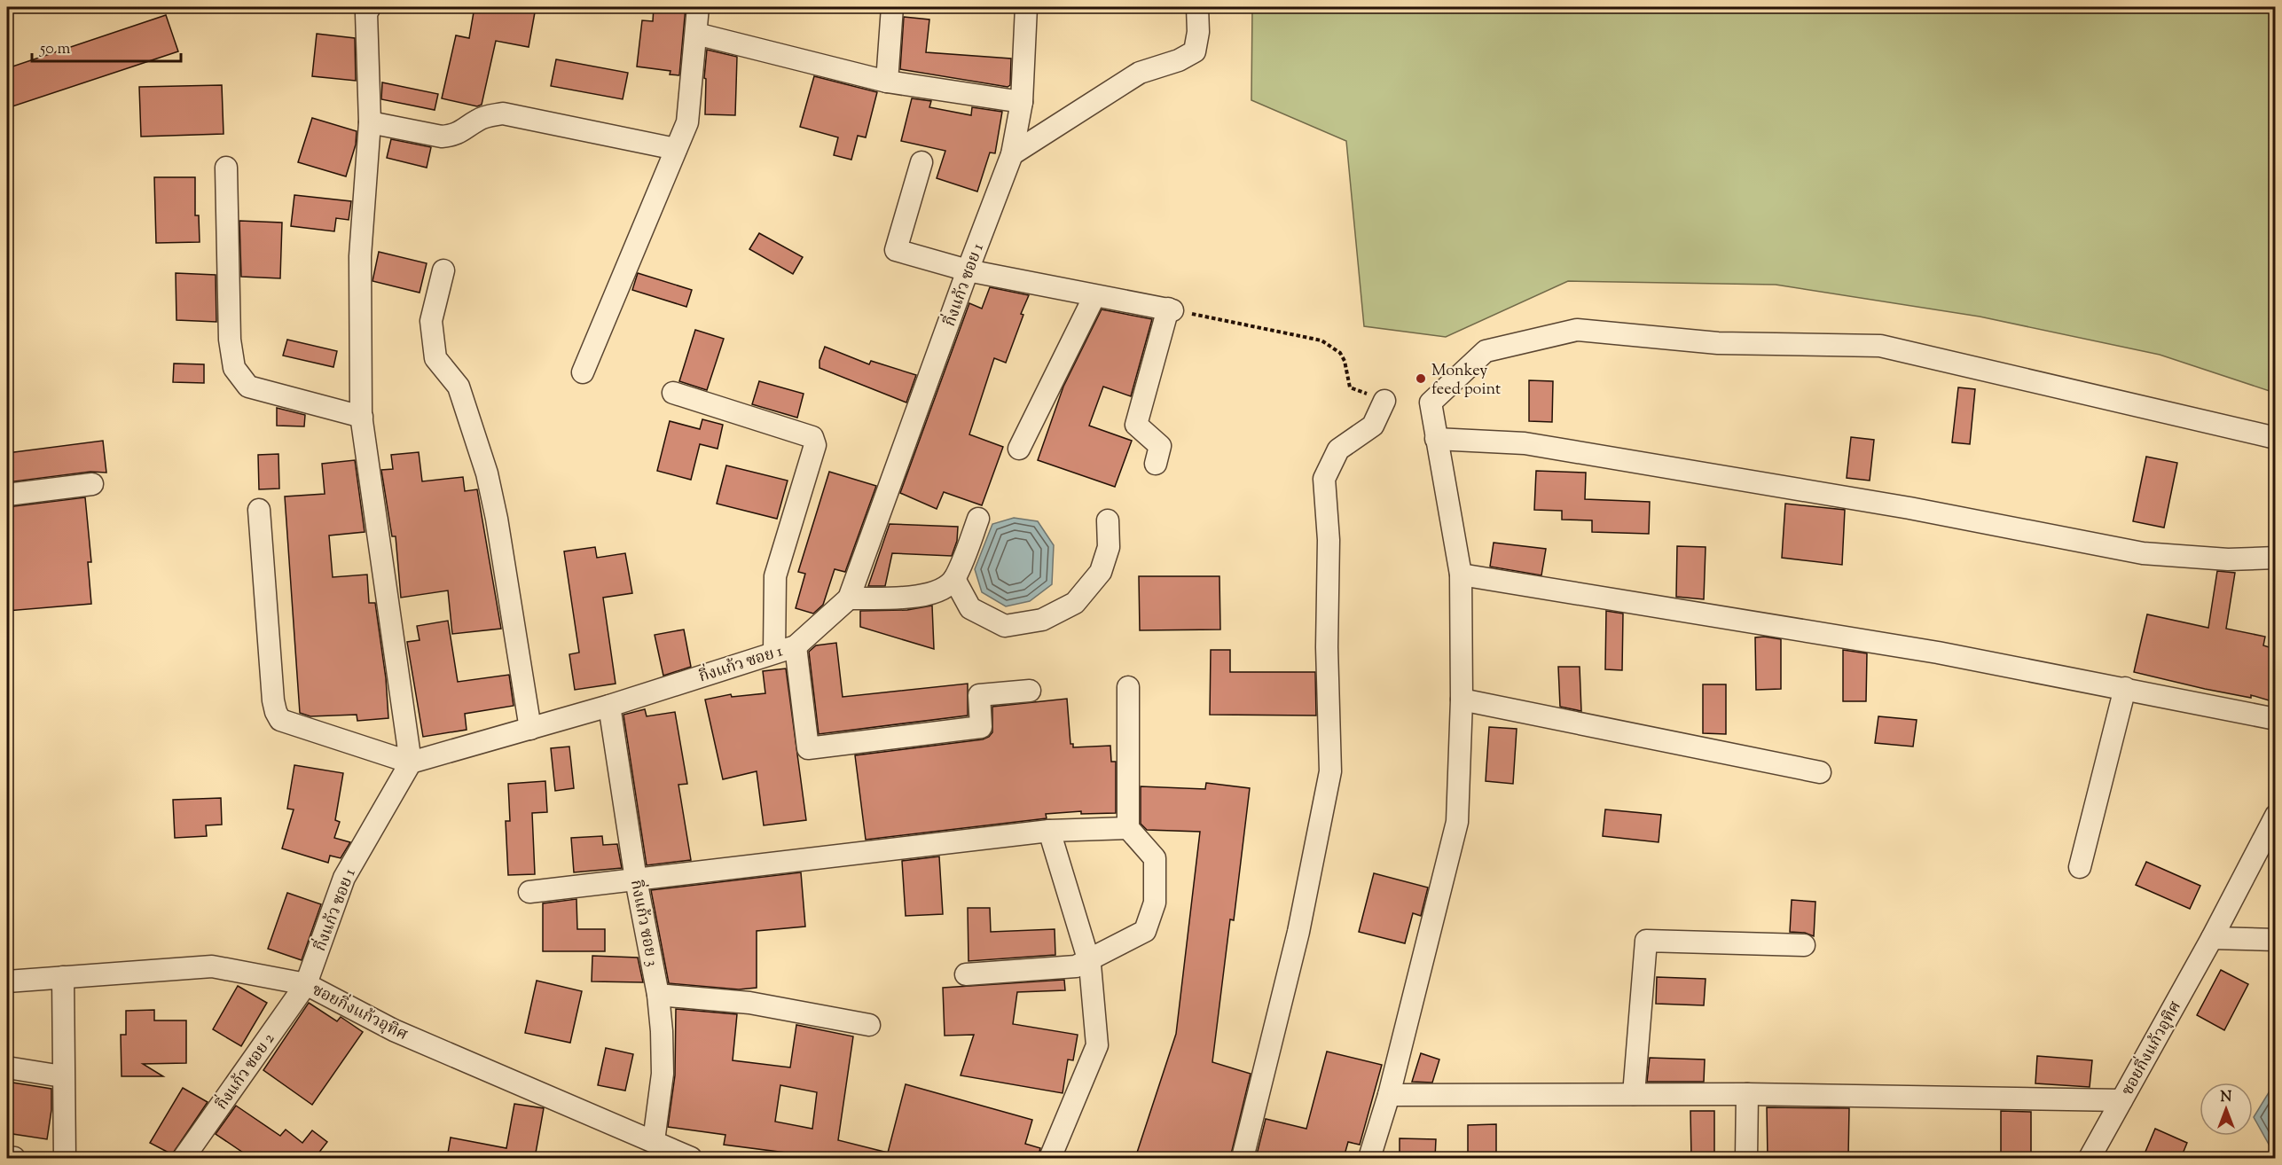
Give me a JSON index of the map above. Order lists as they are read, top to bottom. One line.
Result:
{"streets":{"street":["กิ่งแก้ว ซอย 1","กิ่งแก้ว ซอย 3","ซอยกิ่งแก้วอุทิศ","กิ่งแก้ว ซอย 2"]},"crossings":[["กิ่งแก้ว ซอย 1","กิ่งแก้ว ซอย 3"],["กิ่งแก้ว ซอย 1","ซอยกิ่งแก้วอุทิศ"],["กิ่งแก้ว ซอย 1","กิ่งแก้ว ซอย 2"],["กิ่งแก้ว ซอย 3","ซอยกิ่งแก้วอุทิศ"],["ซอยกิ่งแก้วอุทิศ","กิ่งแก้ว ซอย 2"]],"places":["Monkey feed point"],"scale_bar":"50 m","north":"top"}
